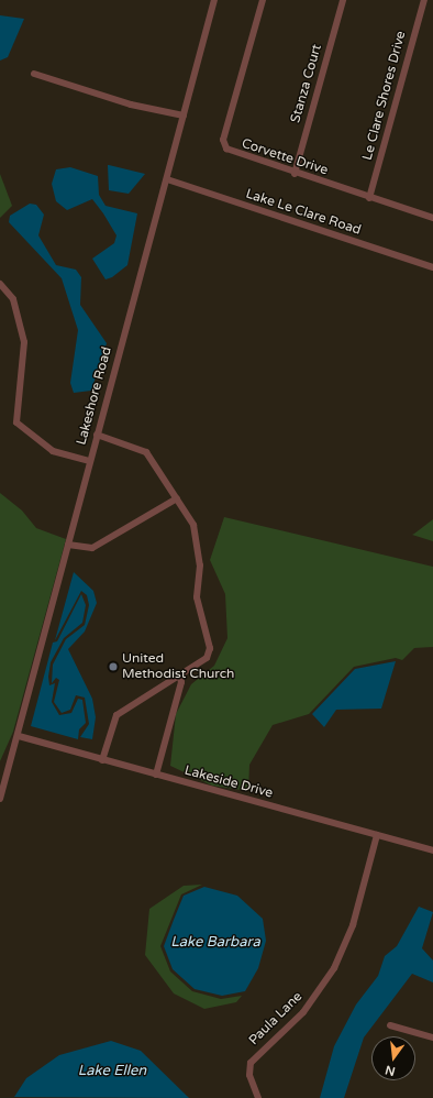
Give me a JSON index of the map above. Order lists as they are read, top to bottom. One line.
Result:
{"streets":{"street":["Stanza Court","Le Clare Shores Drive","Corvette Drive","Lake Le Clare Road","Lakeshore Road","Lakeside Drive","Paula Lane"]},"crossings":[["Stanza Court","Corvette Drive"],["Le Clare Shores Drive","Corvette Drive"],["Lake Le Clare Road","Lakeshore Road"],["Lakeshore Road","Lakeside Drive"],["Lakeside Drive","Paula Lane"]],"water":["Lake Barbara","Lake Ellen"],"places":["United Methodist Church"],"north":"bottom"}
